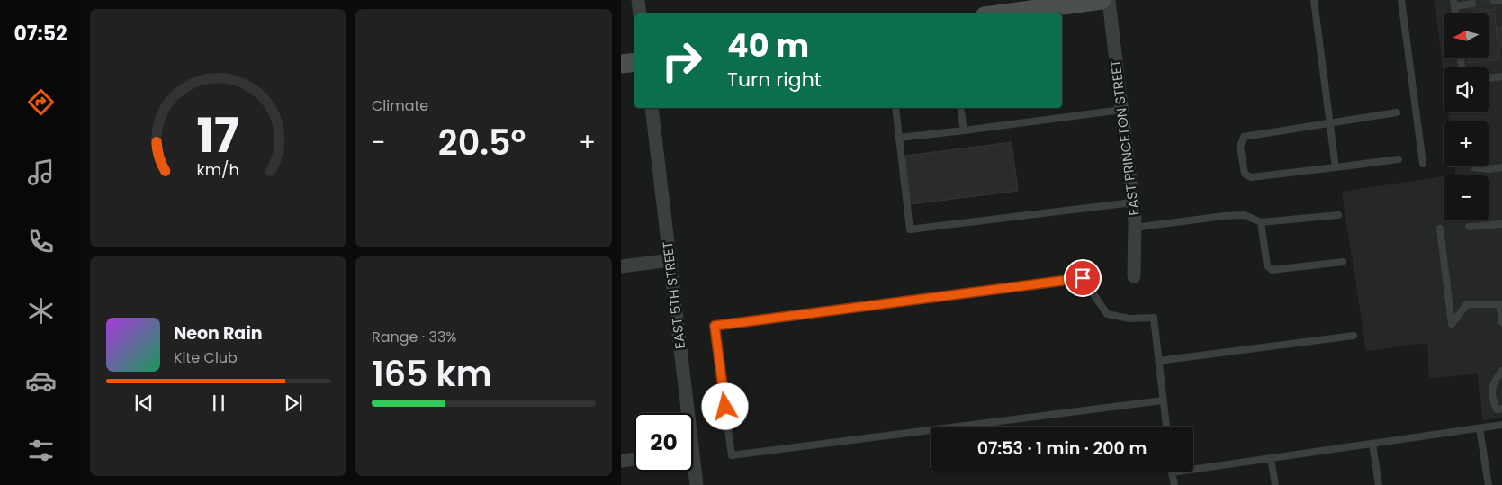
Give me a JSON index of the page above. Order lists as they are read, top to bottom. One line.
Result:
{"streets":{"street":["EAST PRINCETON STREET","EAST 5TH STREET"]},"north":"left","page":{"tabs":"07:52","tile":["Climate",["Range · 33%","165 km"]],"map_buttons":["+","−"],"turn":["40 m","Turn right"],"heat":["−","20.5°","+"],"song":["Neon Rain","Kite Club"],"limit":"20","trip":"07:53 · 1 min · 200 m","gauge":["17","km/h"]}}
